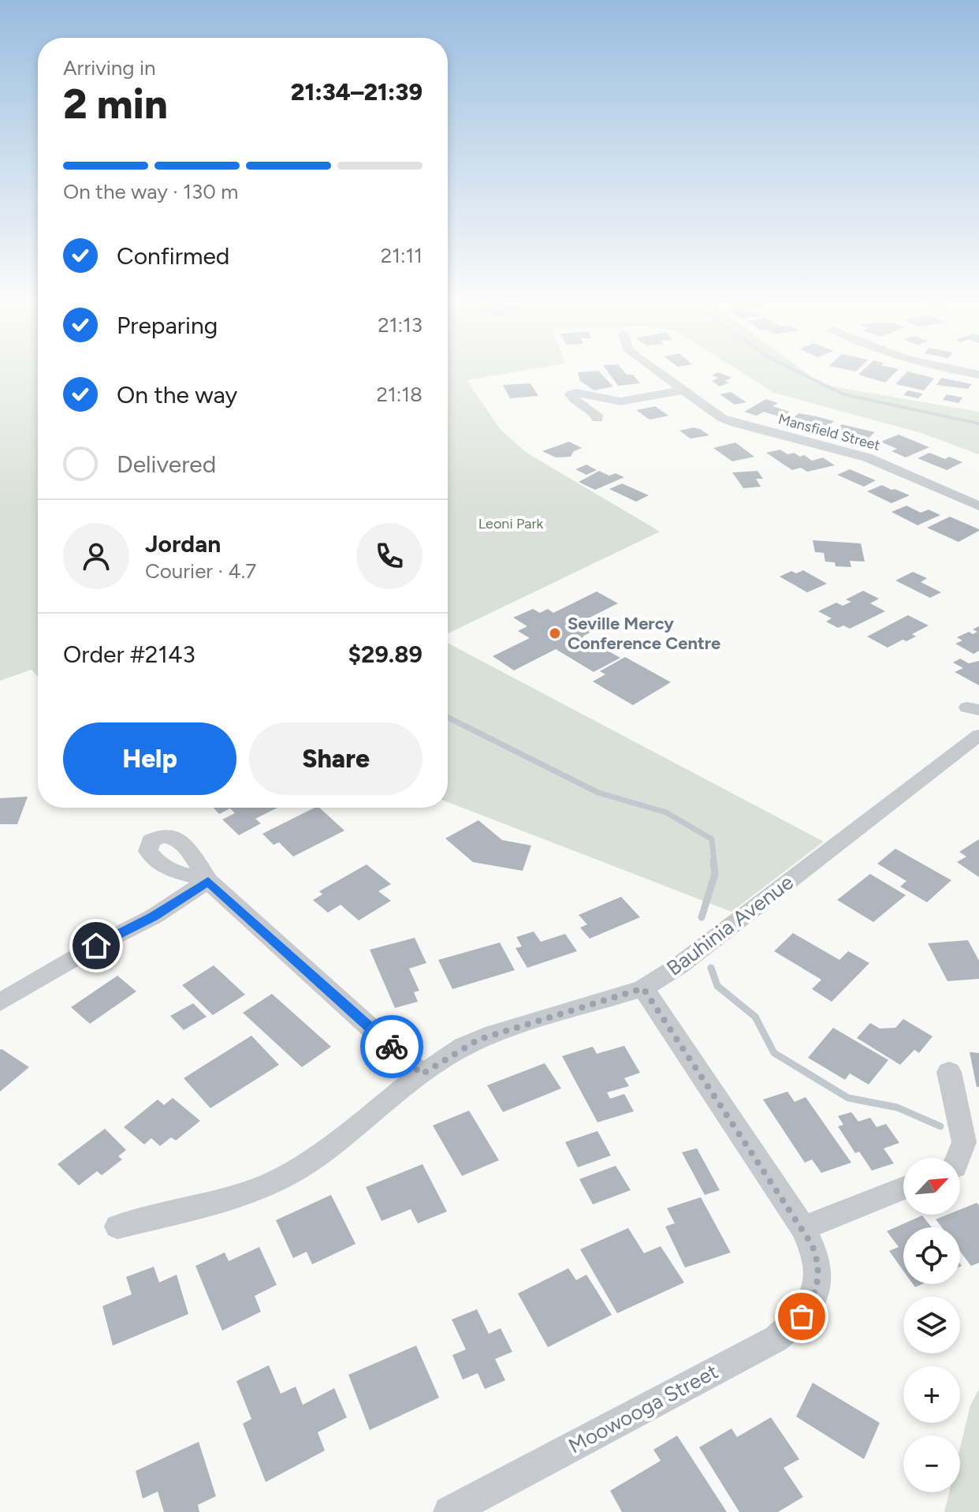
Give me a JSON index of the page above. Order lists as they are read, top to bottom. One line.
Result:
{"streets":{"street":["Mansfield Street","Bauhinia Avenue","Moowooga Street"]},"parks":["Leoni Park"],"places":["Seville Mercy Conference Centre"],"north":"top right","page":{"heading":["2 min","Arriving in","21:34–21:39"],"panel":["Jordan","Courier · 4.7","Order #2143","$29.89"],"bar":"On the way · 130 m","list":[["Confirmed","21:11"],["Preparing","21:13"],["On the way","21:18"],"Delivered"],"buttons":["Help","Share"],"map_buttons":["+","−"]}}
